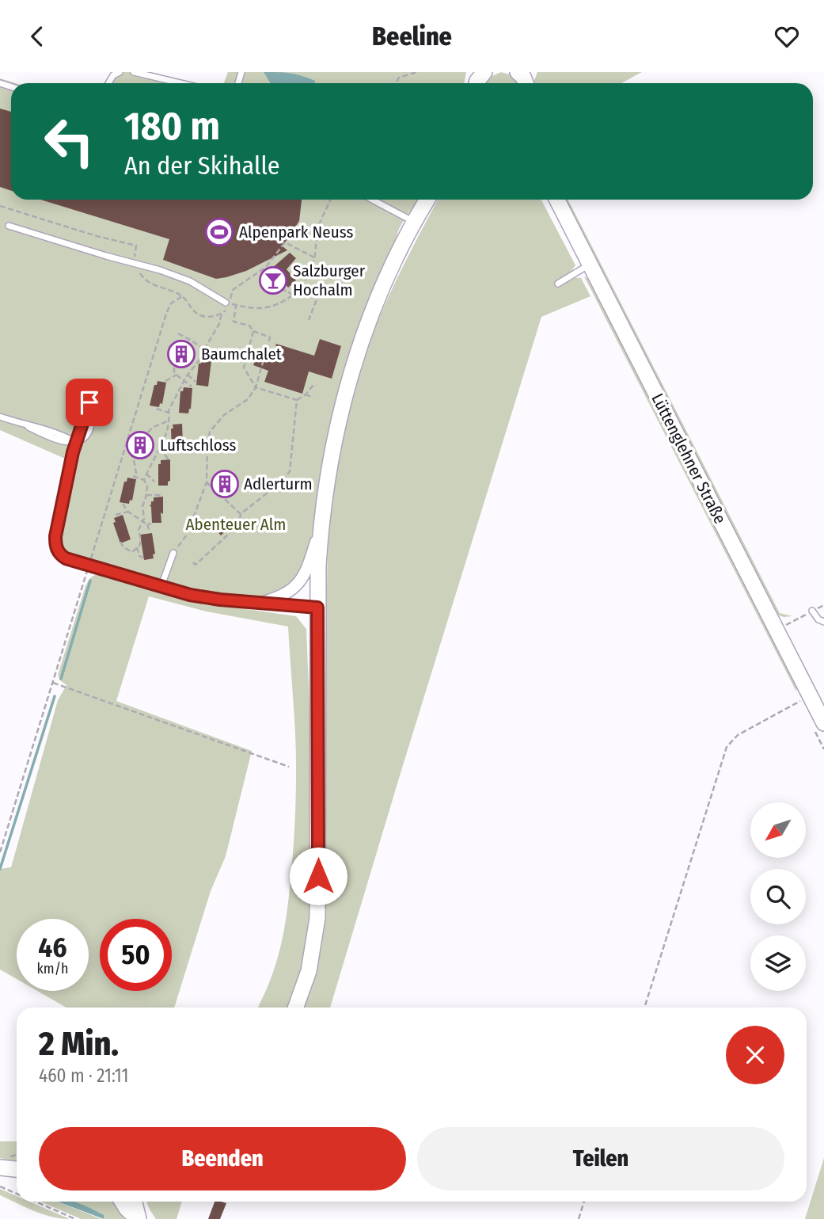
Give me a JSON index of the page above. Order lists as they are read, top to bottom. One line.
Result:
{"streets":{"main road":["Lüttenglehner Straße"]},"parks":["Abenteuer Alm"],"places":{"sports":["Alpenpark Neuss"],"bar":["Salzburger Hochalm"],"building":["Baumchalet","Luftschloss","Adlerturm"]},"north":"bottom left","page":{"header":"Beeline","turn":["180 m","An der Skihalle"],"speed":"46 km/h","limit":"50","heading":["2 Min.","460 m · 21:11"],"buttons":["Beenden","Teilen"]}}
